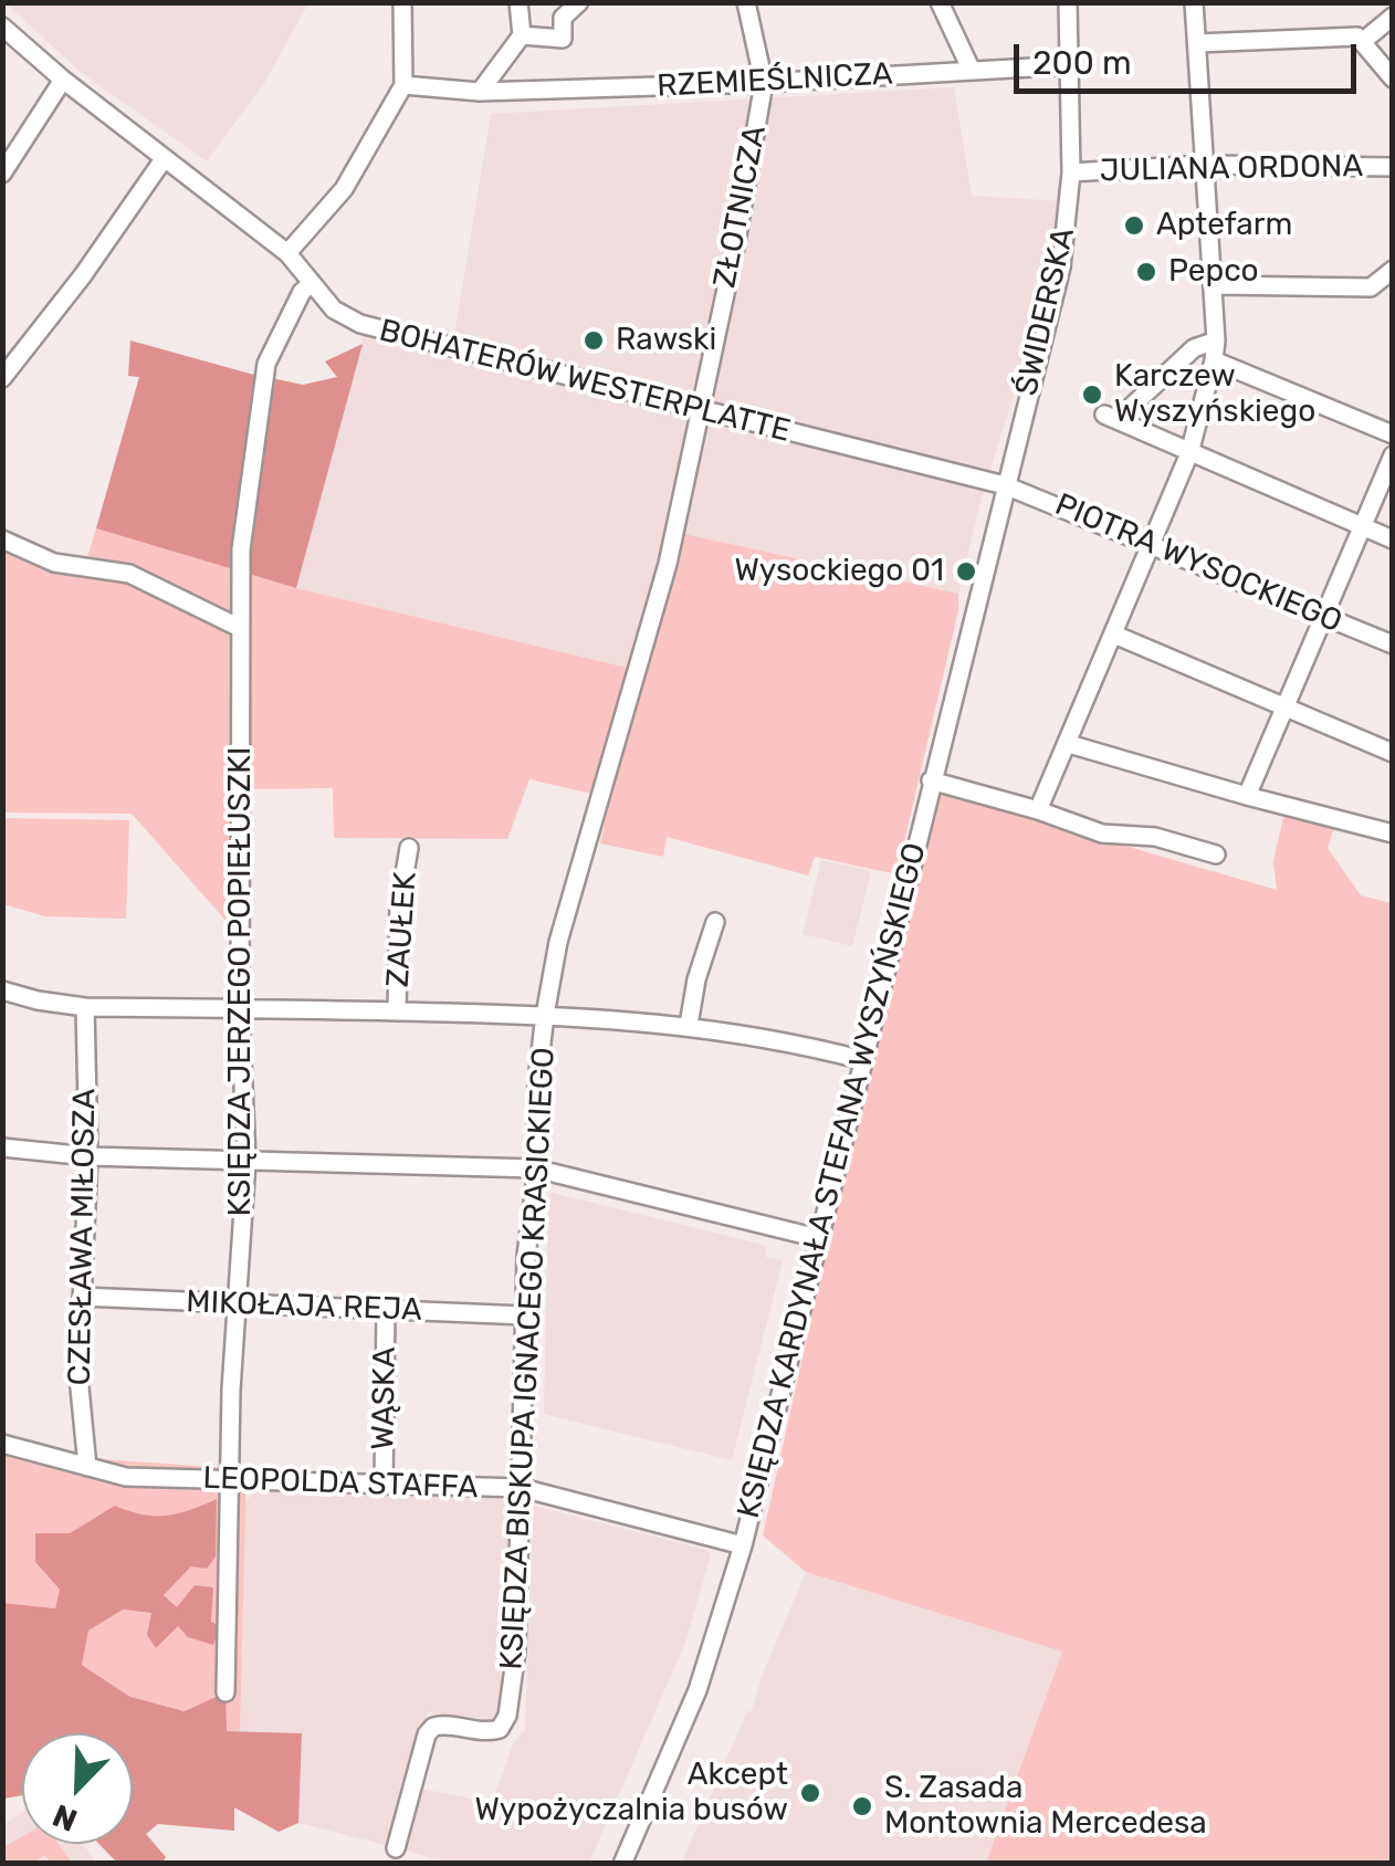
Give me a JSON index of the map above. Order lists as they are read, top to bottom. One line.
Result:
{"streets":{"street":["RZEMIEŚLNICZA","JULIANA ORDONA","ZŁOTNICZA","ŚWIDERSKA","BOHATERÓW WESTERPLATTE","PIOTRA WYSOCKIEGO","ZAUŁEK","KSIĘDZA JERZEGO POPIEŁUSZKI","KSIĘDZA KARDYNAŁA STEFANA WYSZYŃSKIEGO","CZESŁAWA MIŁOSZA","MIKOŁAJA REJA","KSIĘDZA BISKUPA IGNACEGO KRASICKIEGO","WĄSKA","LEOPOLDA STAFFA"]},"crossings":[["RZEMIEŚLNICZA","ZŁOTNICZA"],["RZEMIEŚLNICZA","ŚWIDERSKA"],["JULIANA ORDONA","ŚWIDERSKA"],["ZŁOTNICZA","BOHATERÓW WESTERPLATTE"],["ZŁOTNICZA","KSIĘDZA BISKUPA IGNACEGO KRASICKIEGO"],["ŚWIDERSKA","BOHATERÓW WESTERPLATTE"],["ŚWIDERSKA","PIOTRA WYSOCKIEGO"],["ŚWIDERSKA","KSIĘDZA KARDYNAŁA STEFANA WYSZYŃSKIEGO"],["BOHATERÓW WESTERPLATTE","PIOTRA WYSOCKIEGO"],["BOHATERÓW WESTERPLATTE","KSIĘDZA JERZEGO POPIEŁUSZKI"],["BOHATERÓW WESTERPLATTE","KSIĘDZA KARDYNAŁA STEFANA WYSZYŃSKIEGO"],["BOHATERÓW WESTERPLATTE","KSIĘDZA BISKUPA IGNACEGO KRASICKIEGO"],["PIOTRA WYSOCKIEGO","KSIĘDZA KARDYNAŁA STEFANA WYSZYŃSKIEGO"],["KSIĘDZA JERZEGO POPIEŁUSZKI","MIKOŁAJA REJA"],["KSIĘDZA JERZEGO POPIEŁUSZKI","LEOPOLDA STAFFA"],["KSIĘDZA KARDYNAŁA STEFANA WYSZYŃSKIEGO","LEOPOLDA STAFFA"],["CZESŁAWA MIŁOSZA","MIKOŁAJA REJA"],["CZESŁAWA MIŁOSZA","LEOPOLDA STAFFA"],["MIKOŁAJA REJA","KSIĘDZA BISKUPA IGNACEGO KRASICKIEGO"],["MIKOŁAJA REJA","WĄSKA"],["KSIĘDZA BISKUPA IGNACEGO KRASICKIEGO","LEOPOLDA STAFFA"],["WĄSKA","LEOPOLDA STAFFA"]],"places":["Aptefarm","Pepco","Rawski","Karczew Wyszyńskiego","Wysockiego 01","Akcept Wypożyczalnia busów","S. Zasada Montownia Mercedesa"],"scale_bar":"200 m","north":"bottom left"}
